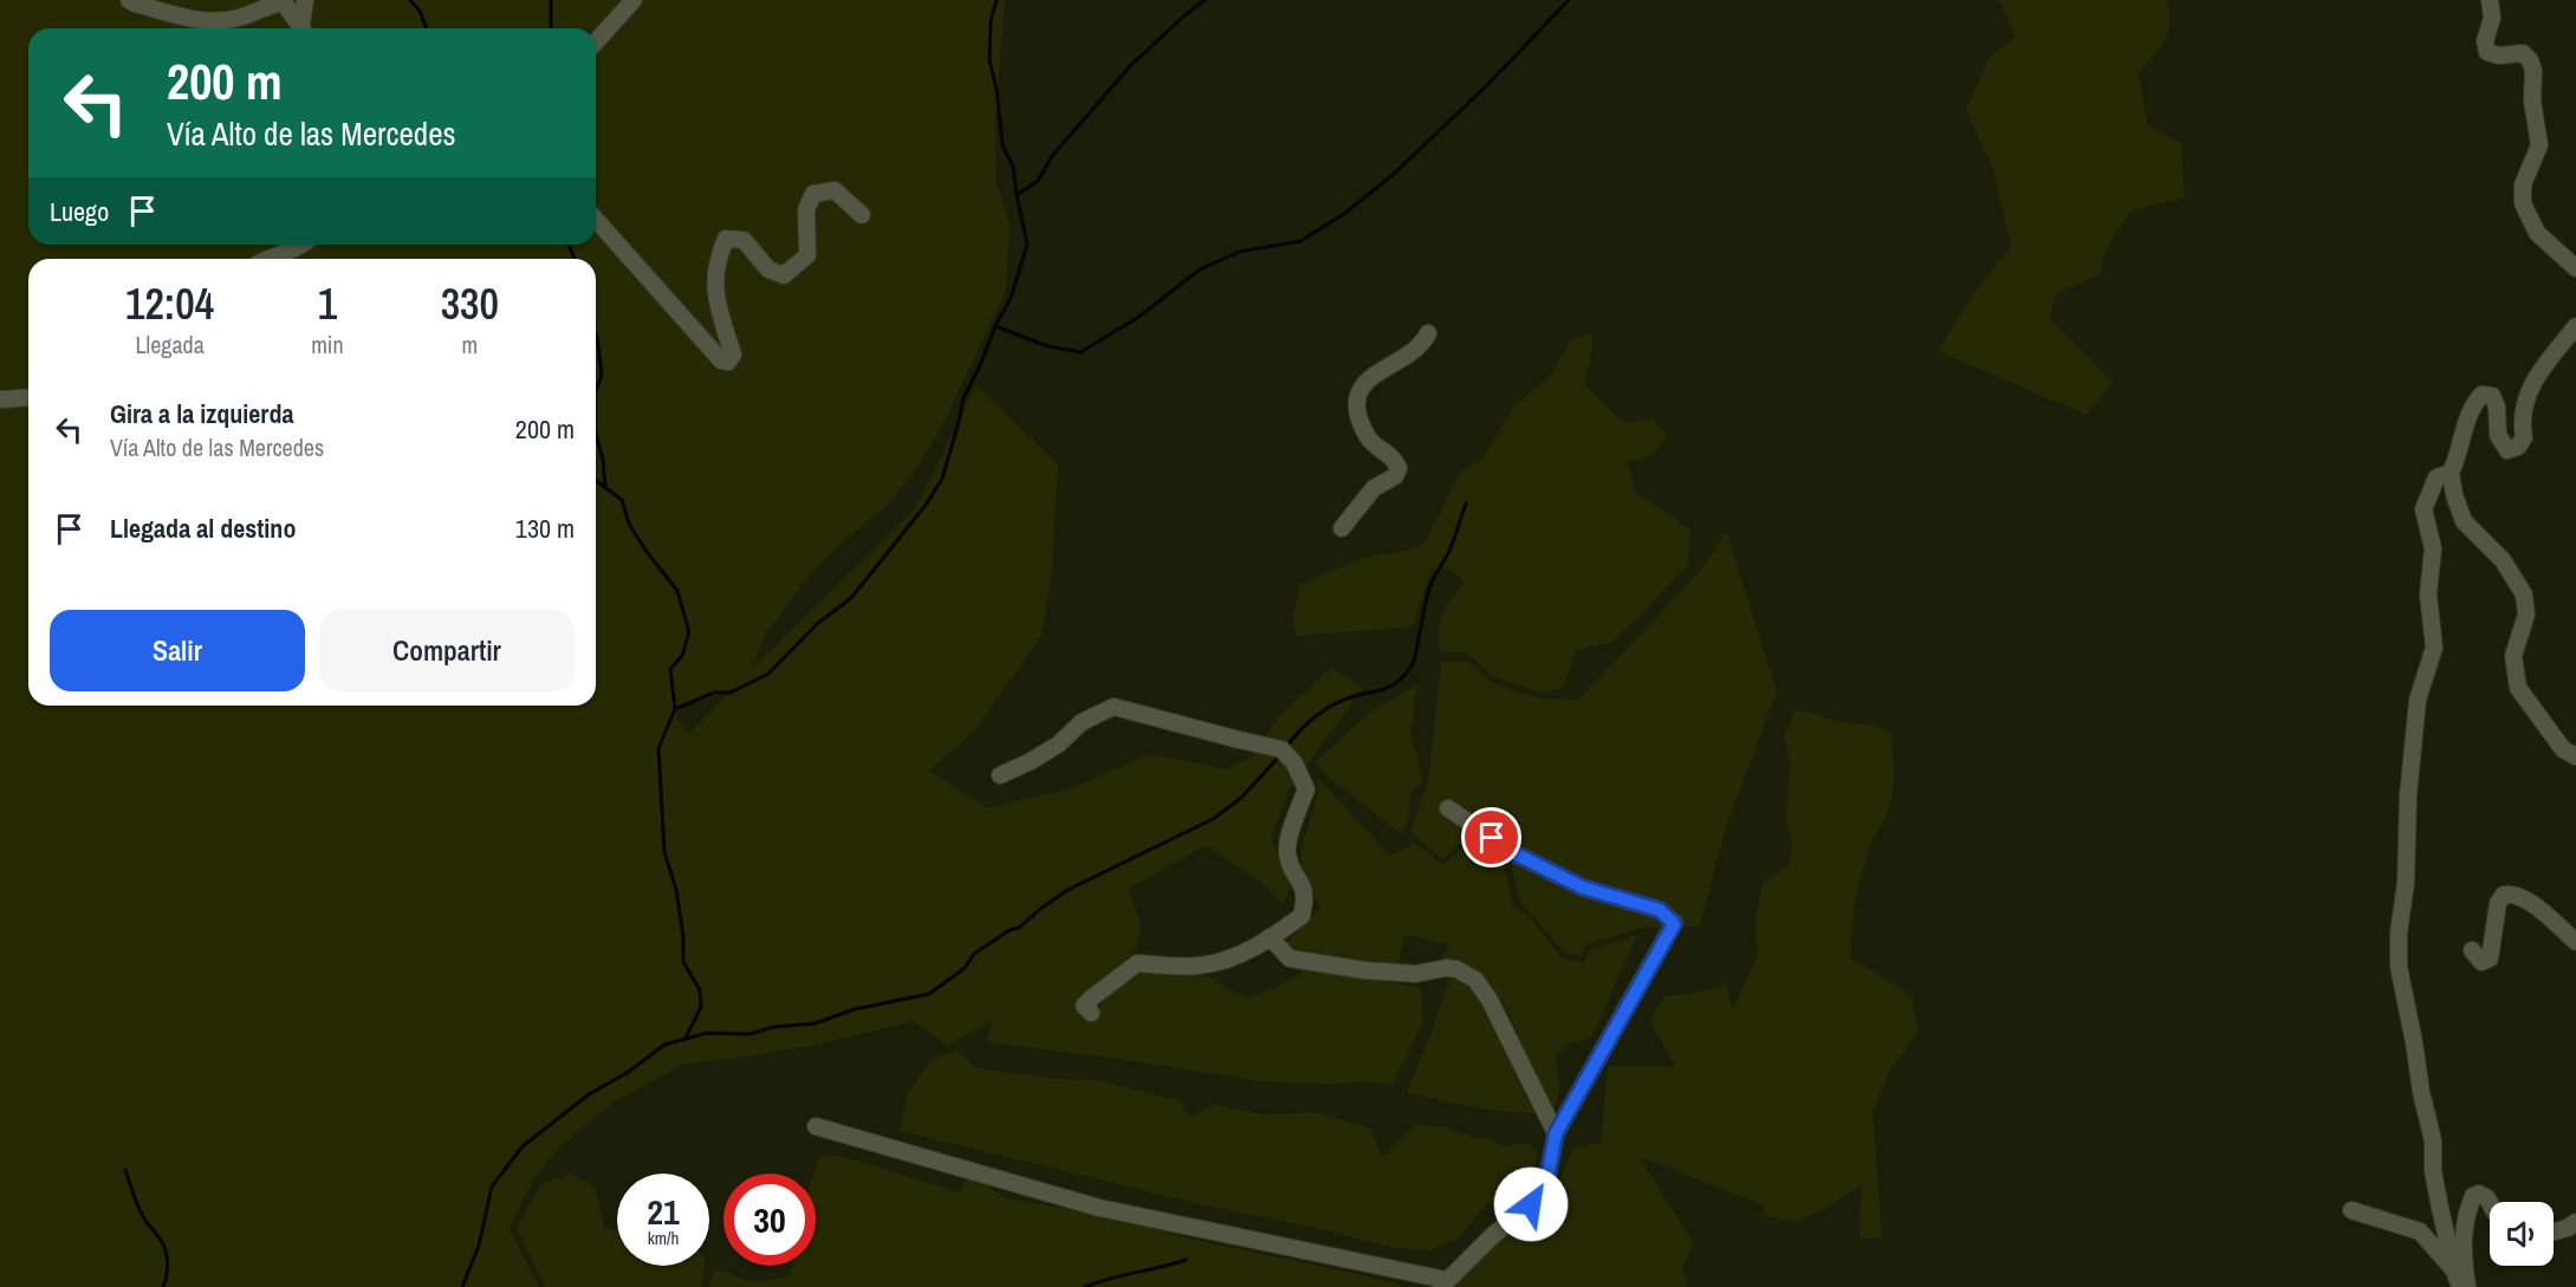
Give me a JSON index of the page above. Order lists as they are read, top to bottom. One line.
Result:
{"page":{"turn":["200 m","Vía Alto de las Mercedes"],"then":"Luego","eta":["12:04","Llegada","1","min","330","m"],"list":[{"name":"Gira a la izquierda","note":"Vía Alto de las Mercedes","value":"200 m"},{"name":"Llegada al destino","value":"130 m"}],"buttons":["Salir","Compartir"],"speed":"21 km/h","limit":"30"}}
